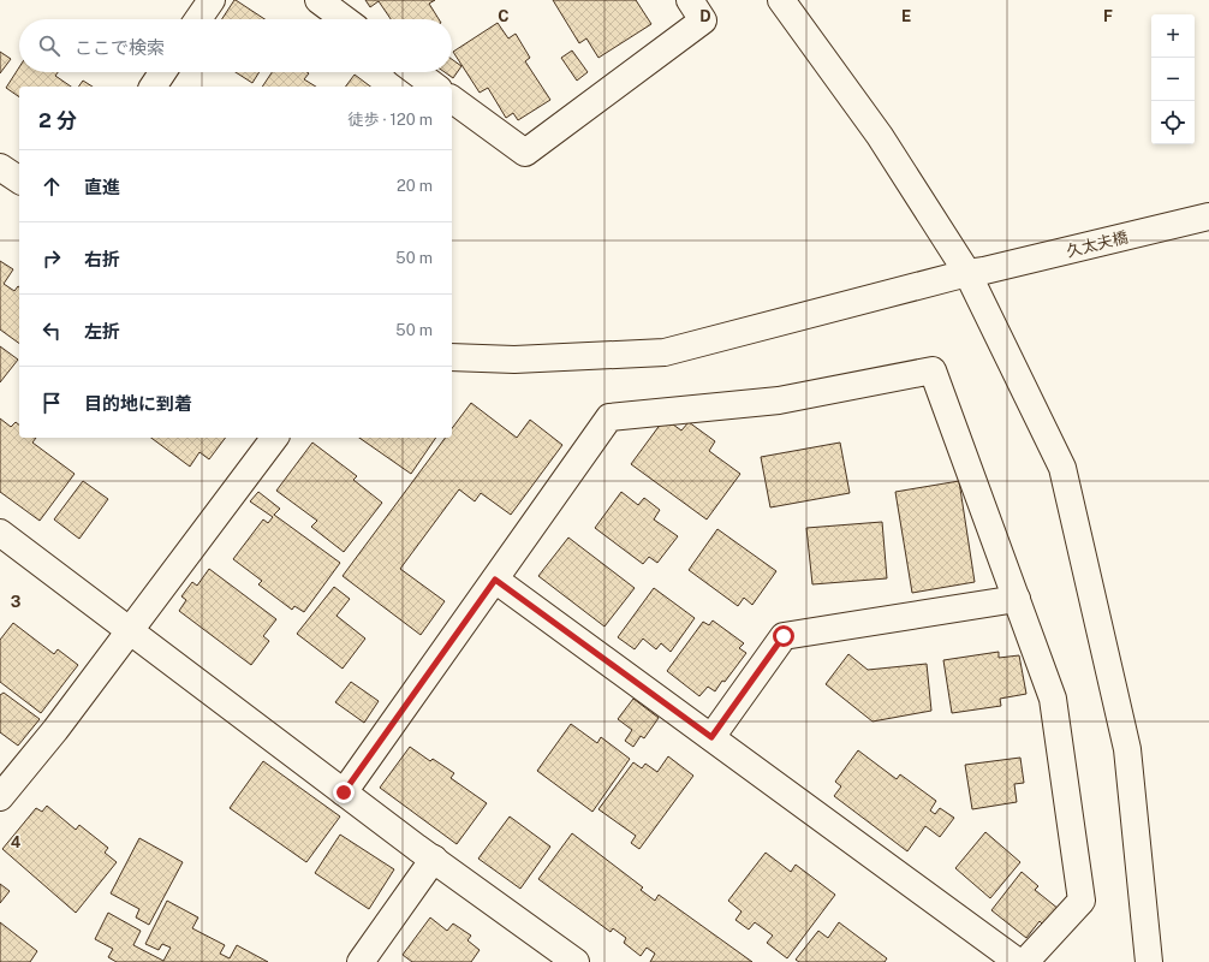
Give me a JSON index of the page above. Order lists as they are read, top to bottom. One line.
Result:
{"streets":{"street":["久太夫橋"]},"page":{"map_buttons":["+","−"],"search":"ここで検索","heading":["2 分","徒歩 · 120 m"],"list":[["直進","20 m"],["右折","50 m"],["左折","50 m"],"目的地に到着"]},"grid":{"columns":["C","D","E","F"],"rows":["3","4"]}}
